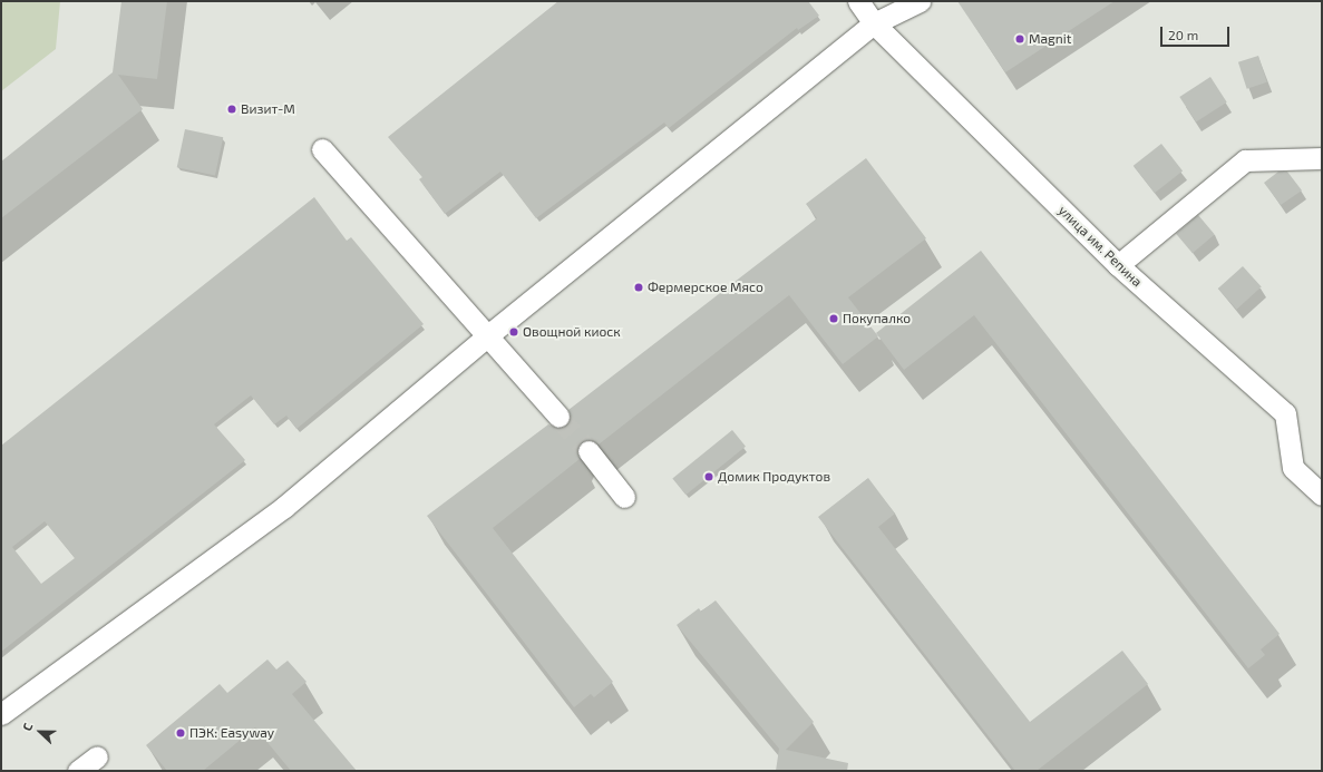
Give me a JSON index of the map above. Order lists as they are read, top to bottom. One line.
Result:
{"streets":{"street":["улица им. Репина"]},"places":["Magnit","Визит-М","Фермерское Мясо","Покупалко","Овощной киоск","Домик Продуктов","ПЭК: Easyway"],"scale_bar":"20 m","north":"left"}
